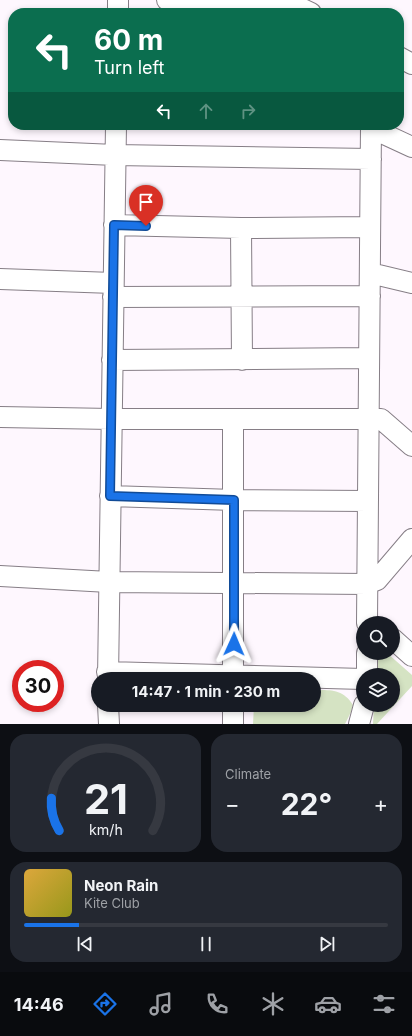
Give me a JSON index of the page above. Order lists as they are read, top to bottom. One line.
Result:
{"page":{"turn":["60 m","Turn left"],"limit":"30","trip":"14:47 · 1 min · 230 m","tile":"Climate","heat":["−","22°","+"],"song":["Neon Rain","Kite Club"],"tabs":"14:46","gauge":["21","km/h"]}}
